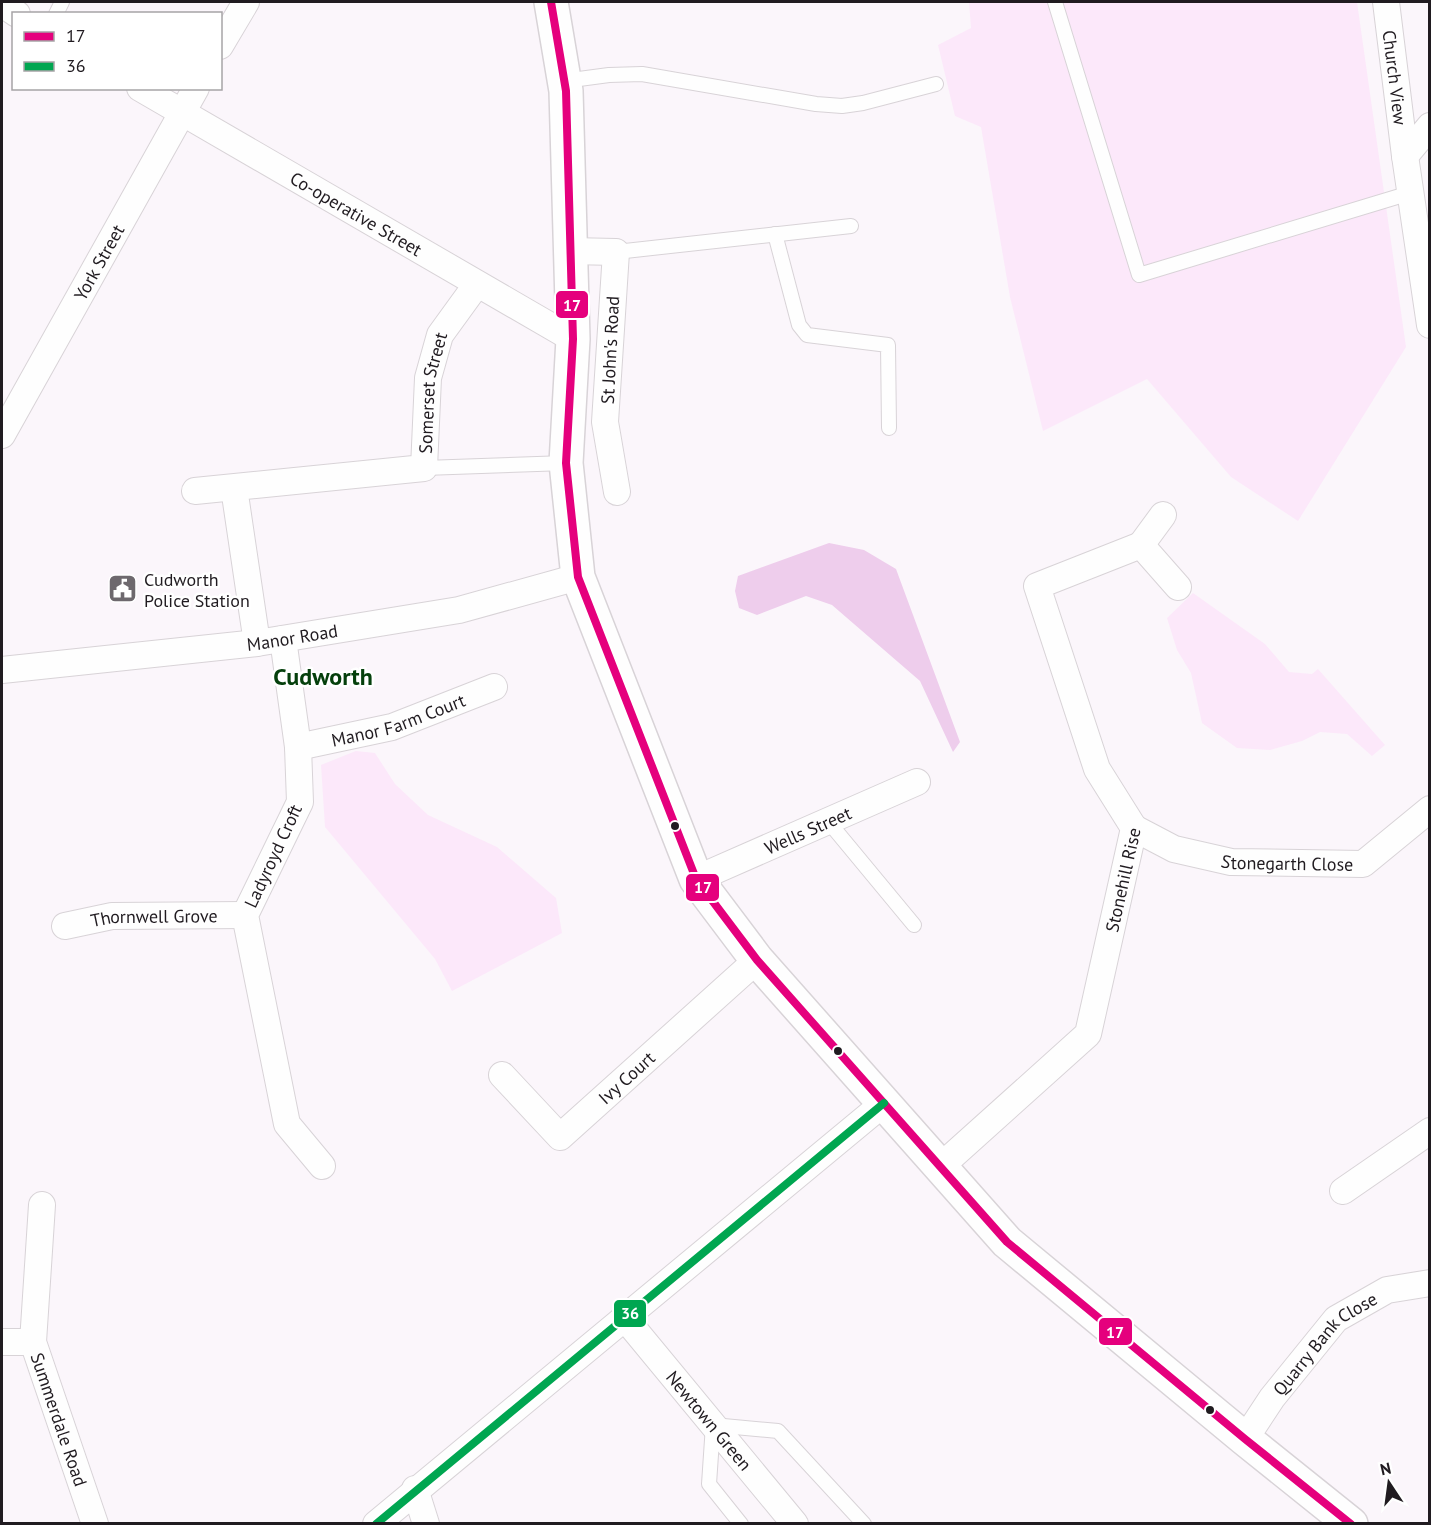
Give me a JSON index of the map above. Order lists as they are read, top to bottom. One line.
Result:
{"streets":{"street":["Church View","Co-operative Street","York Street","St John's Road","Somerset Street","Manor Road","Manor Farm Court","Wells Street","Ladyroyd Croft","Stonegarth Close","Stonehill Rise","Thornwell Grove","Ivy Court","Quarry Bank Close","Summerdale Road","Newtown Green"]},"crossings":[["Co-operative Street","York Street"],["Co-operative Street","Somerset Street"],["Manor Road","Ladyroyd Croft"],["Manor Farm Court","Ladyroyd Croft"],["Ladyroyd Croft","Thornwell Grove"],["Stonegarth Close","Stonehill Rise"]],"districts":["Cudworth"],"places":{"public building":["Cudworth Police Station"]},"lines":["transit line 17","transit line 36"],"legend":["17","36"],"north":"top"}
